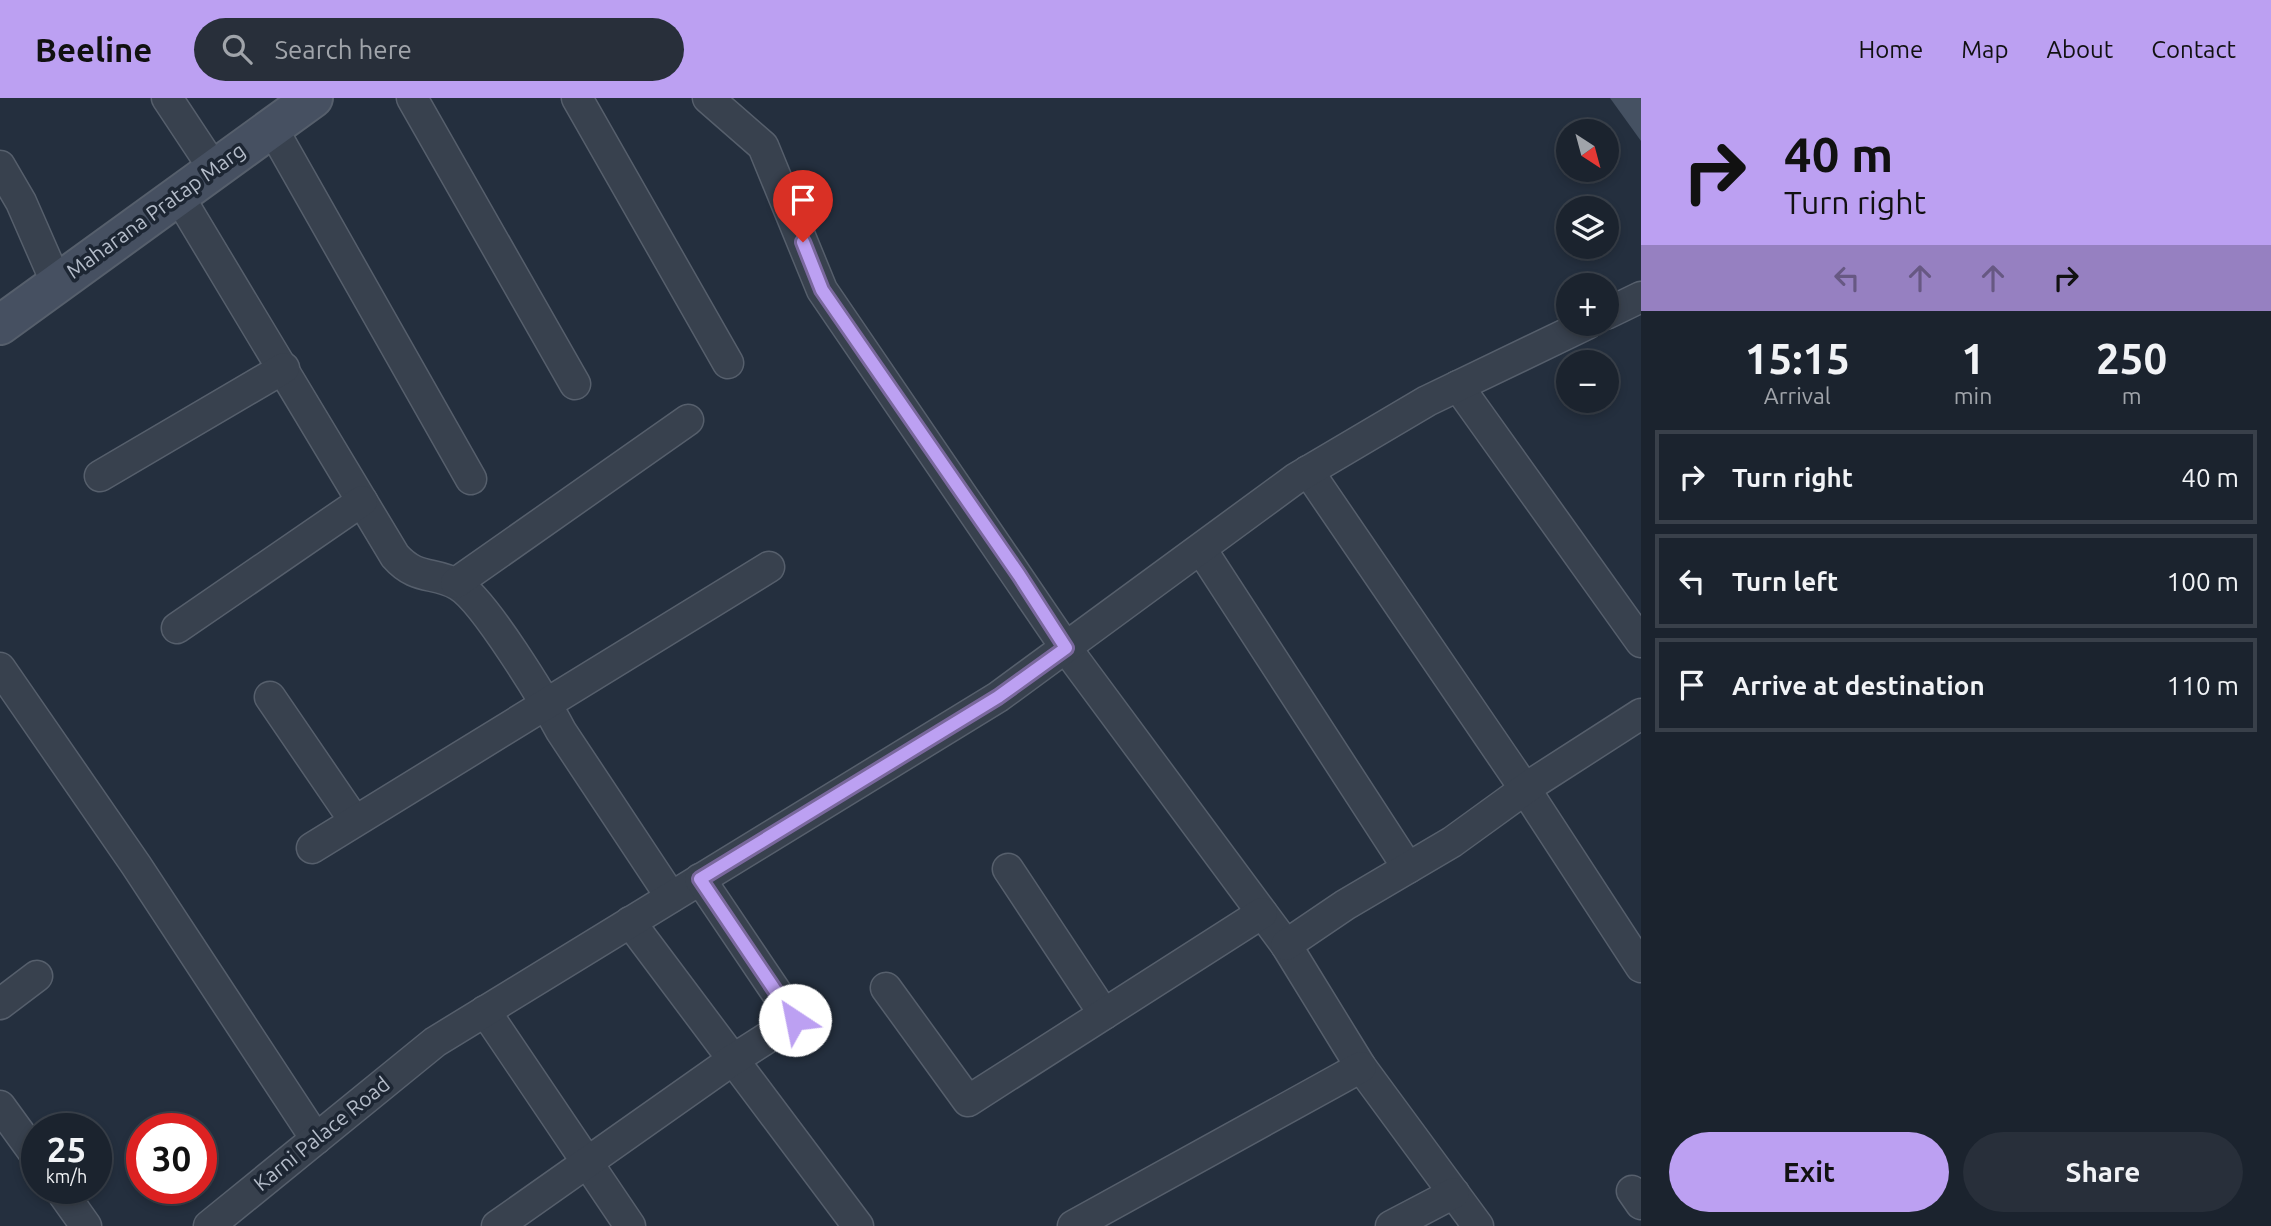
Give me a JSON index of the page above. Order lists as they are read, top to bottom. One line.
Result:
{"streets":{"street":["Maharana Pratap Marg","Karni Palace Road"]},"north":"bottom right","page":{"header":"Beeline","search":"Search here","nav":["Home","Map","About","Contact"],"turn":["40 m","Turn right"],"map_buttons":["+","−"],"eta":["15:15","Arrival","1","min","250","m"],"list":[{"name":"Turn right","value":"40 m"},{"name":"Turn left","value":"100 m"},{"name":"Arrive at destination","value":"110 m"}],"speed":"25 km/h","limit":"30","buttons":["Exit","Share"]}}
